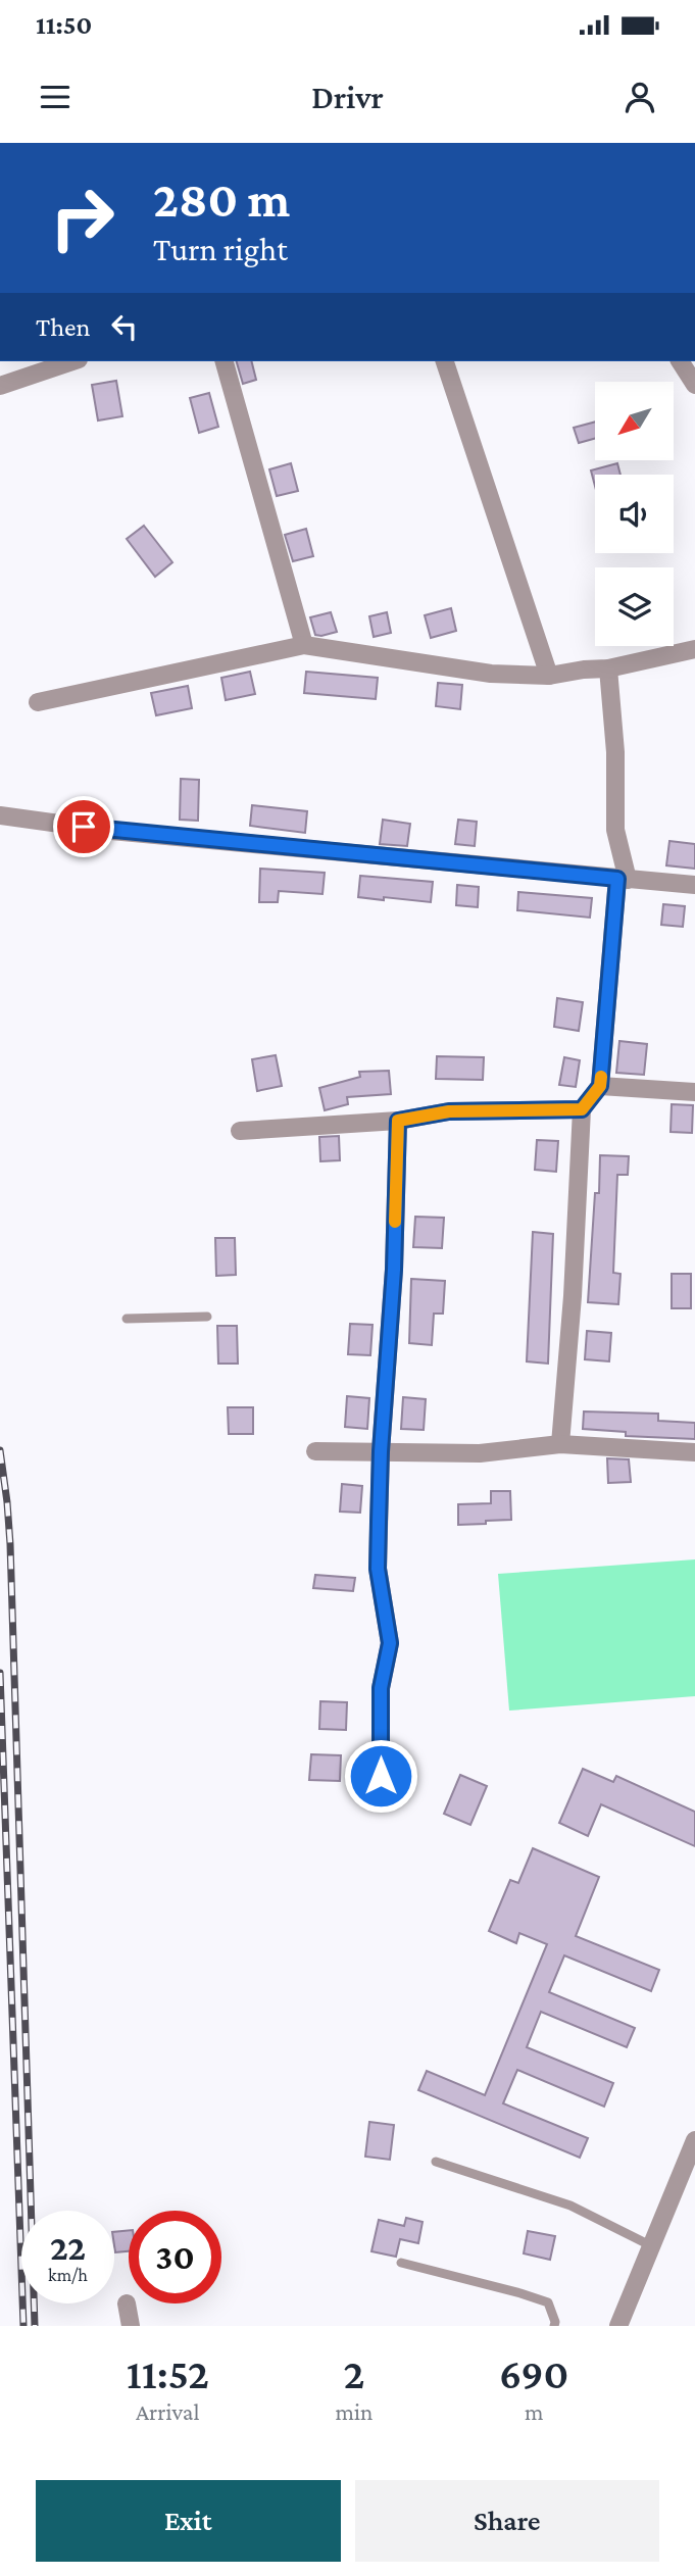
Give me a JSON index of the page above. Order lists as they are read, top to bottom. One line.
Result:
{"north":"bottom left","page":{"status":"11:50","header":"Drivr","turn":["280 m","Turn right"],"then":"Then","speed":"22 km/h","limit":"30","eta":["11:52","Arrival","2","min","690","m"],"buttons":["Exit","Share"]}}
